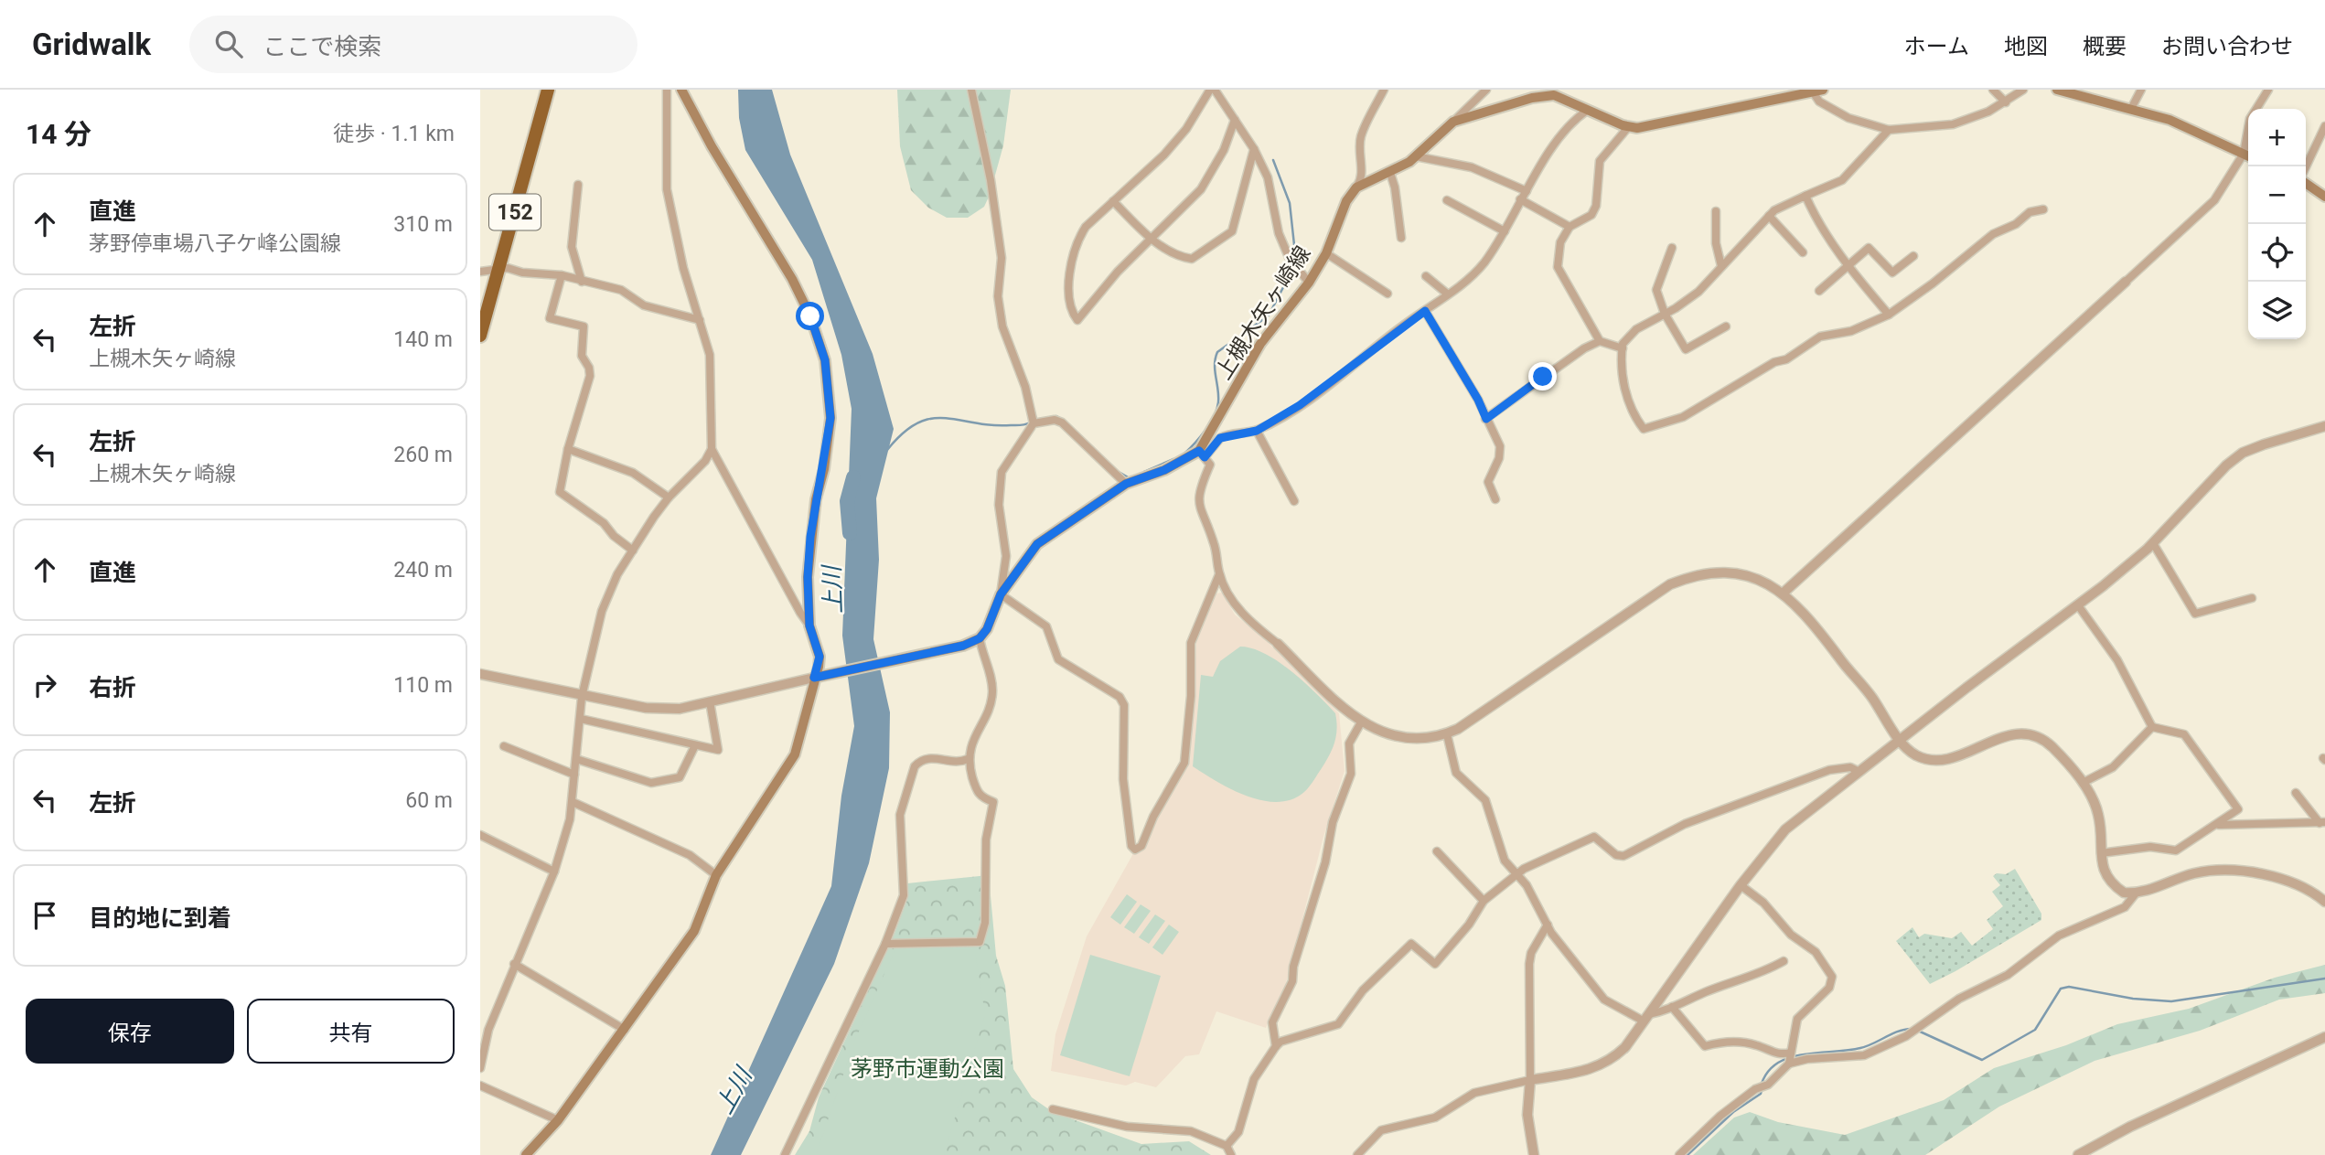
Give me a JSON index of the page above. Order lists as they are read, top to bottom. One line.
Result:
{"streets":{"highway":["152"],"main road":["上槻木矢ヶ崎線"]},"water":["上川"],"parks":["茅野市運動公園"],"page":{"header":"Gridwalk","search":"ここで検索","nav":["ホーム","地図","概要","お問い合わせ"],"heading":["14 分","徒歩 · 1.1 km"],"map_buttons":["+","−"],"list":[["直進","茅野停車場八子ケ峰公園線","310 m"],["左折","上槻木矢ヶ崎線","140 m"],["左折","上槻木矢ヶ崎線","260 m"],["直進","240 m"],["右折","110 m"],["左折","60 m"],"目的地に到着"],"buttons":["保存","共有"]}}
